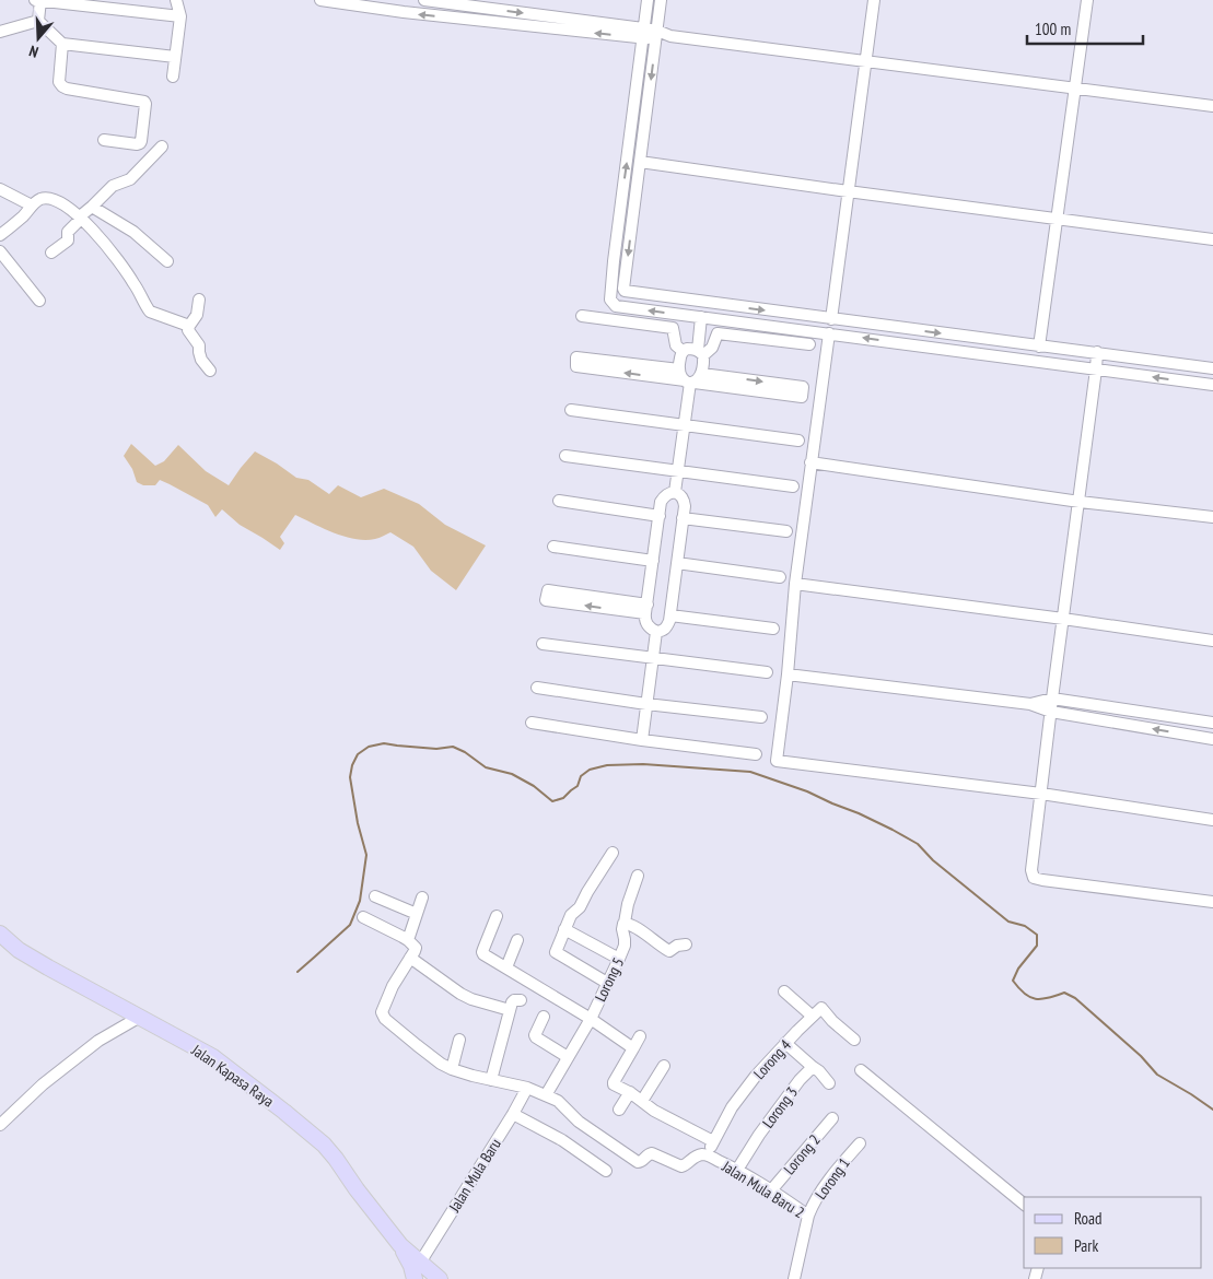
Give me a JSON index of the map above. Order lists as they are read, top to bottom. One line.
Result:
{"streets":{"main road":["Jalan Kapasa Raya"],"street":["Lorong 5","Lorong 4","Lorong 3","Lorong 2","Jalan Mula Baru","Lorong 1","Jalan Mula Baru 2"]},"crossings":[["Lorong 5","Jalan Mula Baru 2"],["Lorong 4","Jalan Mula Baru 2"],["Jalan Kapasa Raya","Jalan Mula Baru"],["Lorong 3","Jalan Mula Baru 2"],["Lorong 2","Jalan Mula Baru 2"],["Jalan Mula Baru","Jalan Mula Baru 2"],["Lorong 1","Jalan Mula Baru 2"]],"legend":["Road","Park"],"scale_bar":"100 m","north":"bottom"}
